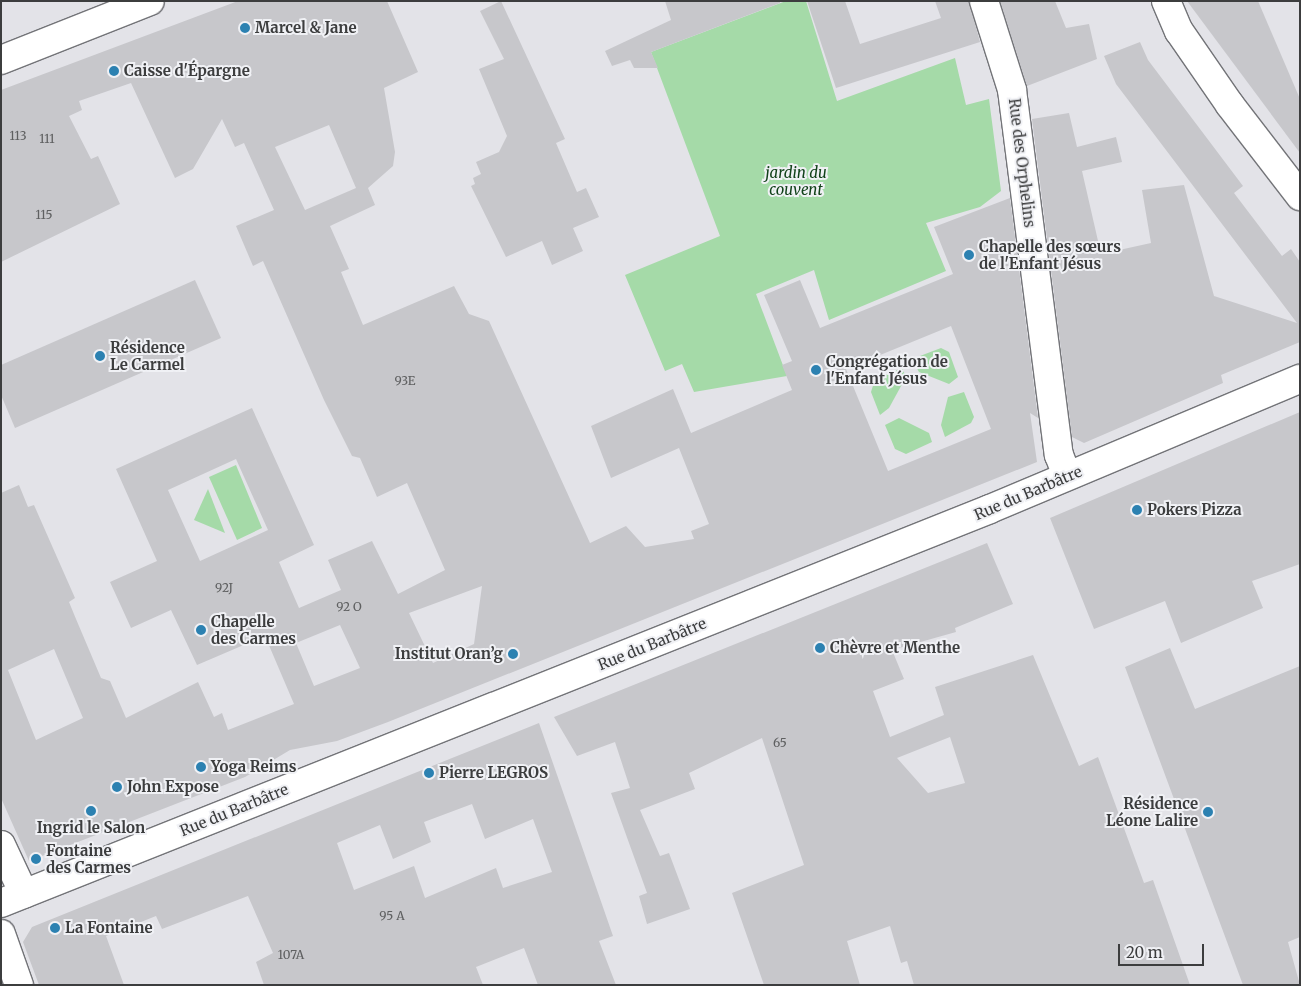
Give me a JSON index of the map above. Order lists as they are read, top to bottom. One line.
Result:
{"streets":{"street":["Rue des Orphelins","Rue du Barbâtre"]},"crossings":[["Rue des Orphelins","Rue du Barbâtre"]],"parks":["jardin du couvent"],"places":["Marcel & Jane","Caisse d'Épargne","Chapelle des sœurs de l'Enfant Jésus","Résidence Le Carmel","Congrégation de l'Enfant Jésus","Pokers Pizza","Chapelle des Carmes","Chèvre et Menthe","Institut Oran’g","Yoga Reims","Pierre LEGROS","John Expose","Ingrid le Salon","Résidence Léone Lalire","Fontaine des Carmes","La Fontaine"],"house_numbers":["113","111","115","93E","92J","92 O","65","95 A","107A"],"scale_bar":"20 m"}
